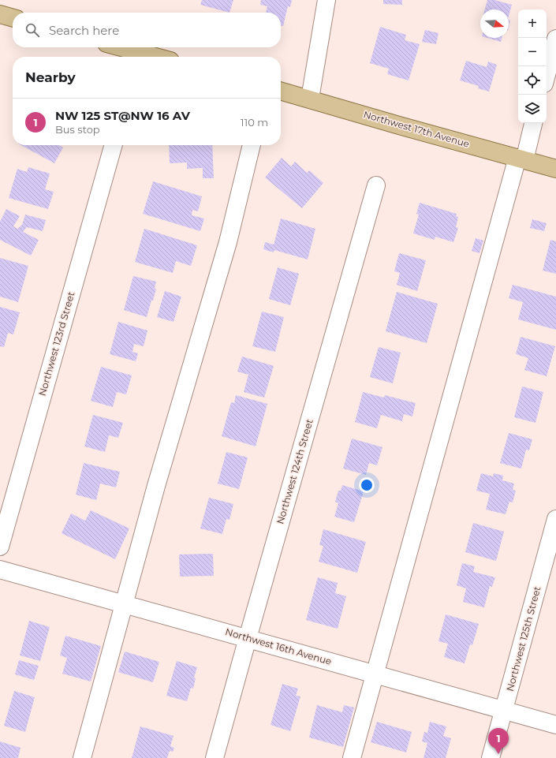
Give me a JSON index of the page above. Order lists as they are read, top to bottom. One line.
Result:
{"streets":{"main road":["Northwest 17th Avenue"],"street":["Northwest 123rd Street","Northwest 124th Street","Northwest 125th Street","Northwest 16th Avenue"]},"crossings":[["Northwest 124th Street","Northwest 16th Avenue"],["Northwest 125th Street","Northwest 16th Avenue"]],"north":"right","page":{"map_buttons":["+","−"],"search":"Search here","heading":"Nearby","list":[{"mark":"1","name":"NW 125 ST@NW 16 AV","note":"Bus stop","value":"110 m"}],"pins":"1"}}
